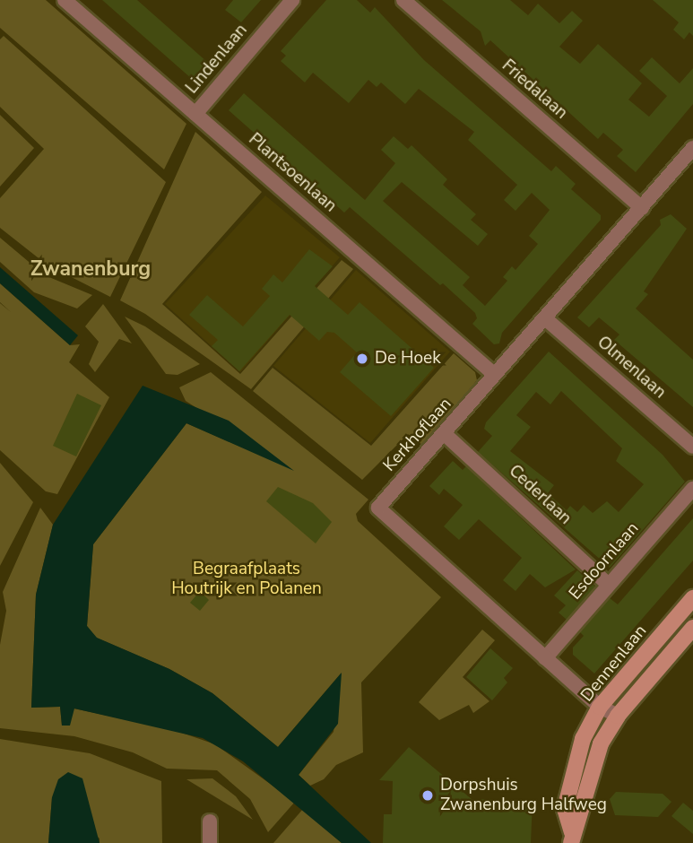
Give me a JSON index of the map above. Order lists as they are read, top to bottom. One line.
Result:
{"streets":{"main road":["Dennenlaan"],"street":["Lindenlaan","Friedalaan","Plantsoenlaan","Olmenlaan","Kerkhoflaan","Cederlaan","Esdoornlaan"]},"crossings":[["Lindenlaan","Plantsoenlaan"],["Friedalaan","Kerkhoflaan"],["Plantsoenlaan","Kerkhoflaan"],["Olmenlaan","Kerkhoflaan"],["Kerkhoflaan","Cederlaan"],["Kerkhoflaan","Esdoornlaan"],["Kerkhoflaan","Dennenlaan"],["Cederlaan","Esdoornlaan"]],"districts":["Zwanenburg"],"parks":["Begraafplaats Houtrijk en Polanen"],"places":["De Hoek","Dorpshuis Zwanenburg Halfweg"]}
